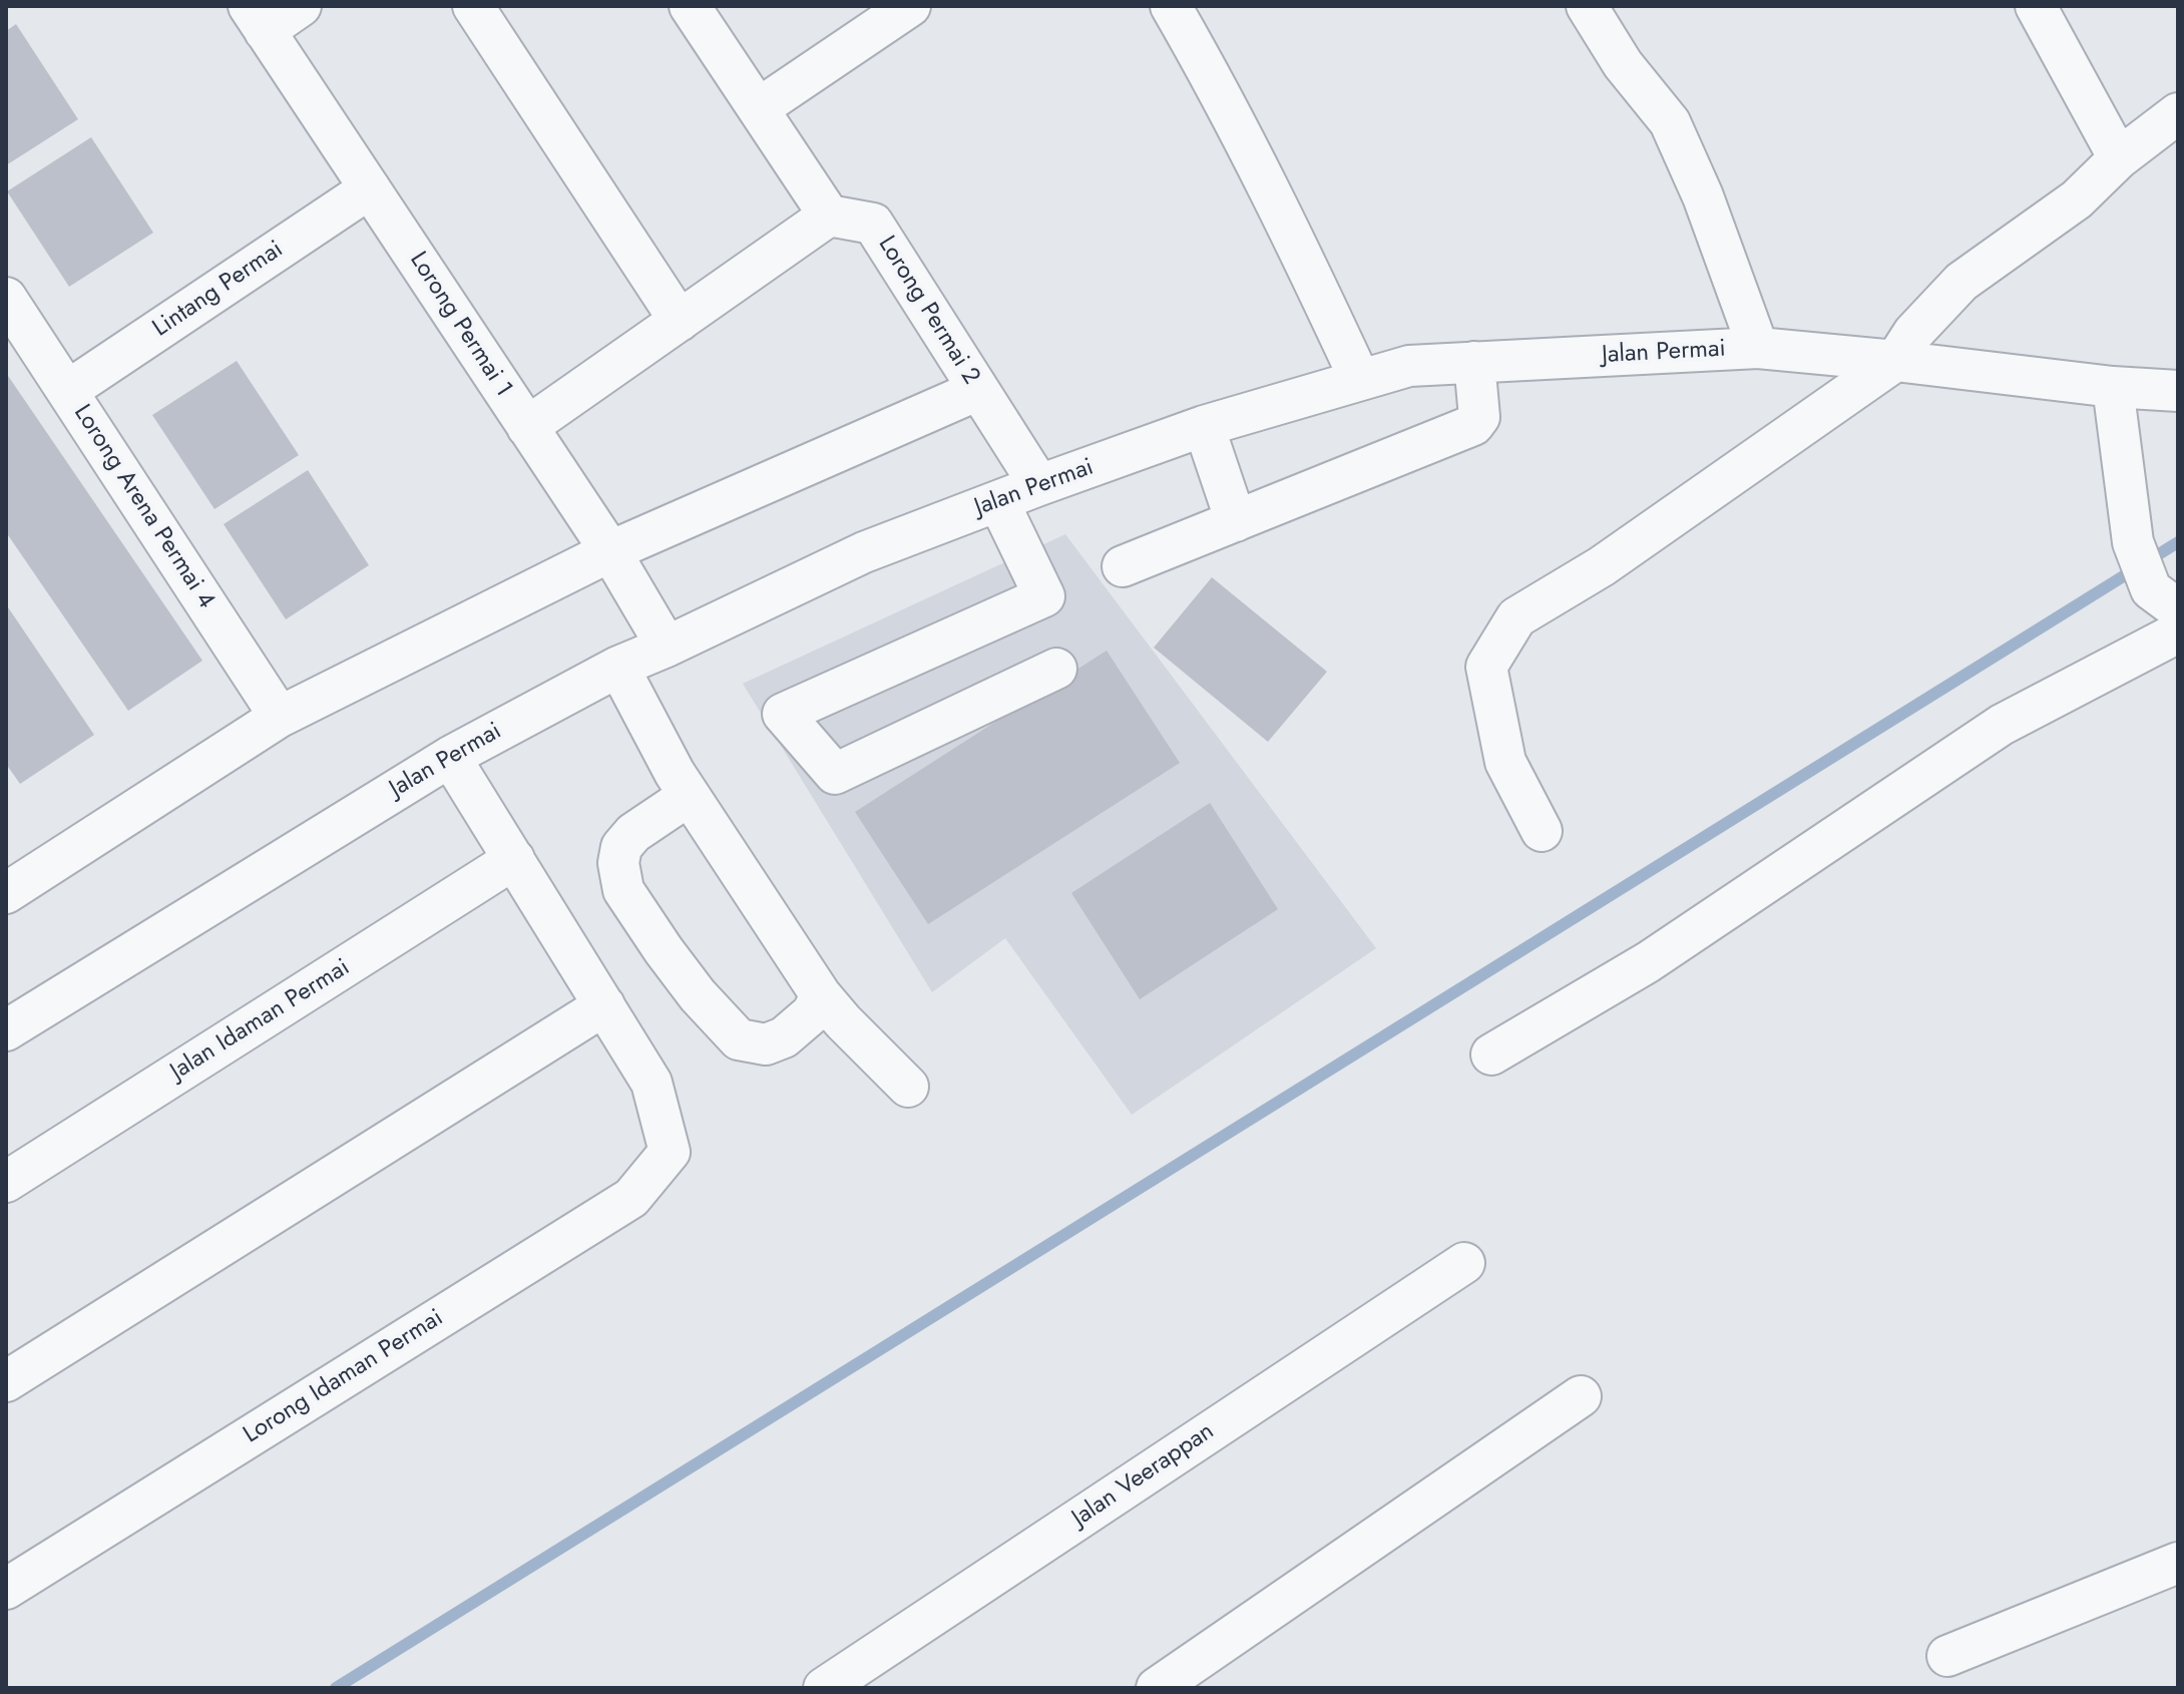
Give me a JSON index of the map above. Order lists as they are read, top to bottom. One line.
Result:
{"streets":{"street":["Lintang Permai","Lorong Permai 2","Lorong Permai 1","Jalan Permai","Lorong Arena Permai 4","Jalan Idaman Permai","Lorong Idaman Permai","Jalan Veerappan"]},"crossings":[["Lintang Permai","Lorong Permai 1"],["Lintang Permai","Lorong Arena Permai 4"],["Lorong Permai 2","Jalan Permai"],["Lorong Permai 1","Jalan Permai"]]}
